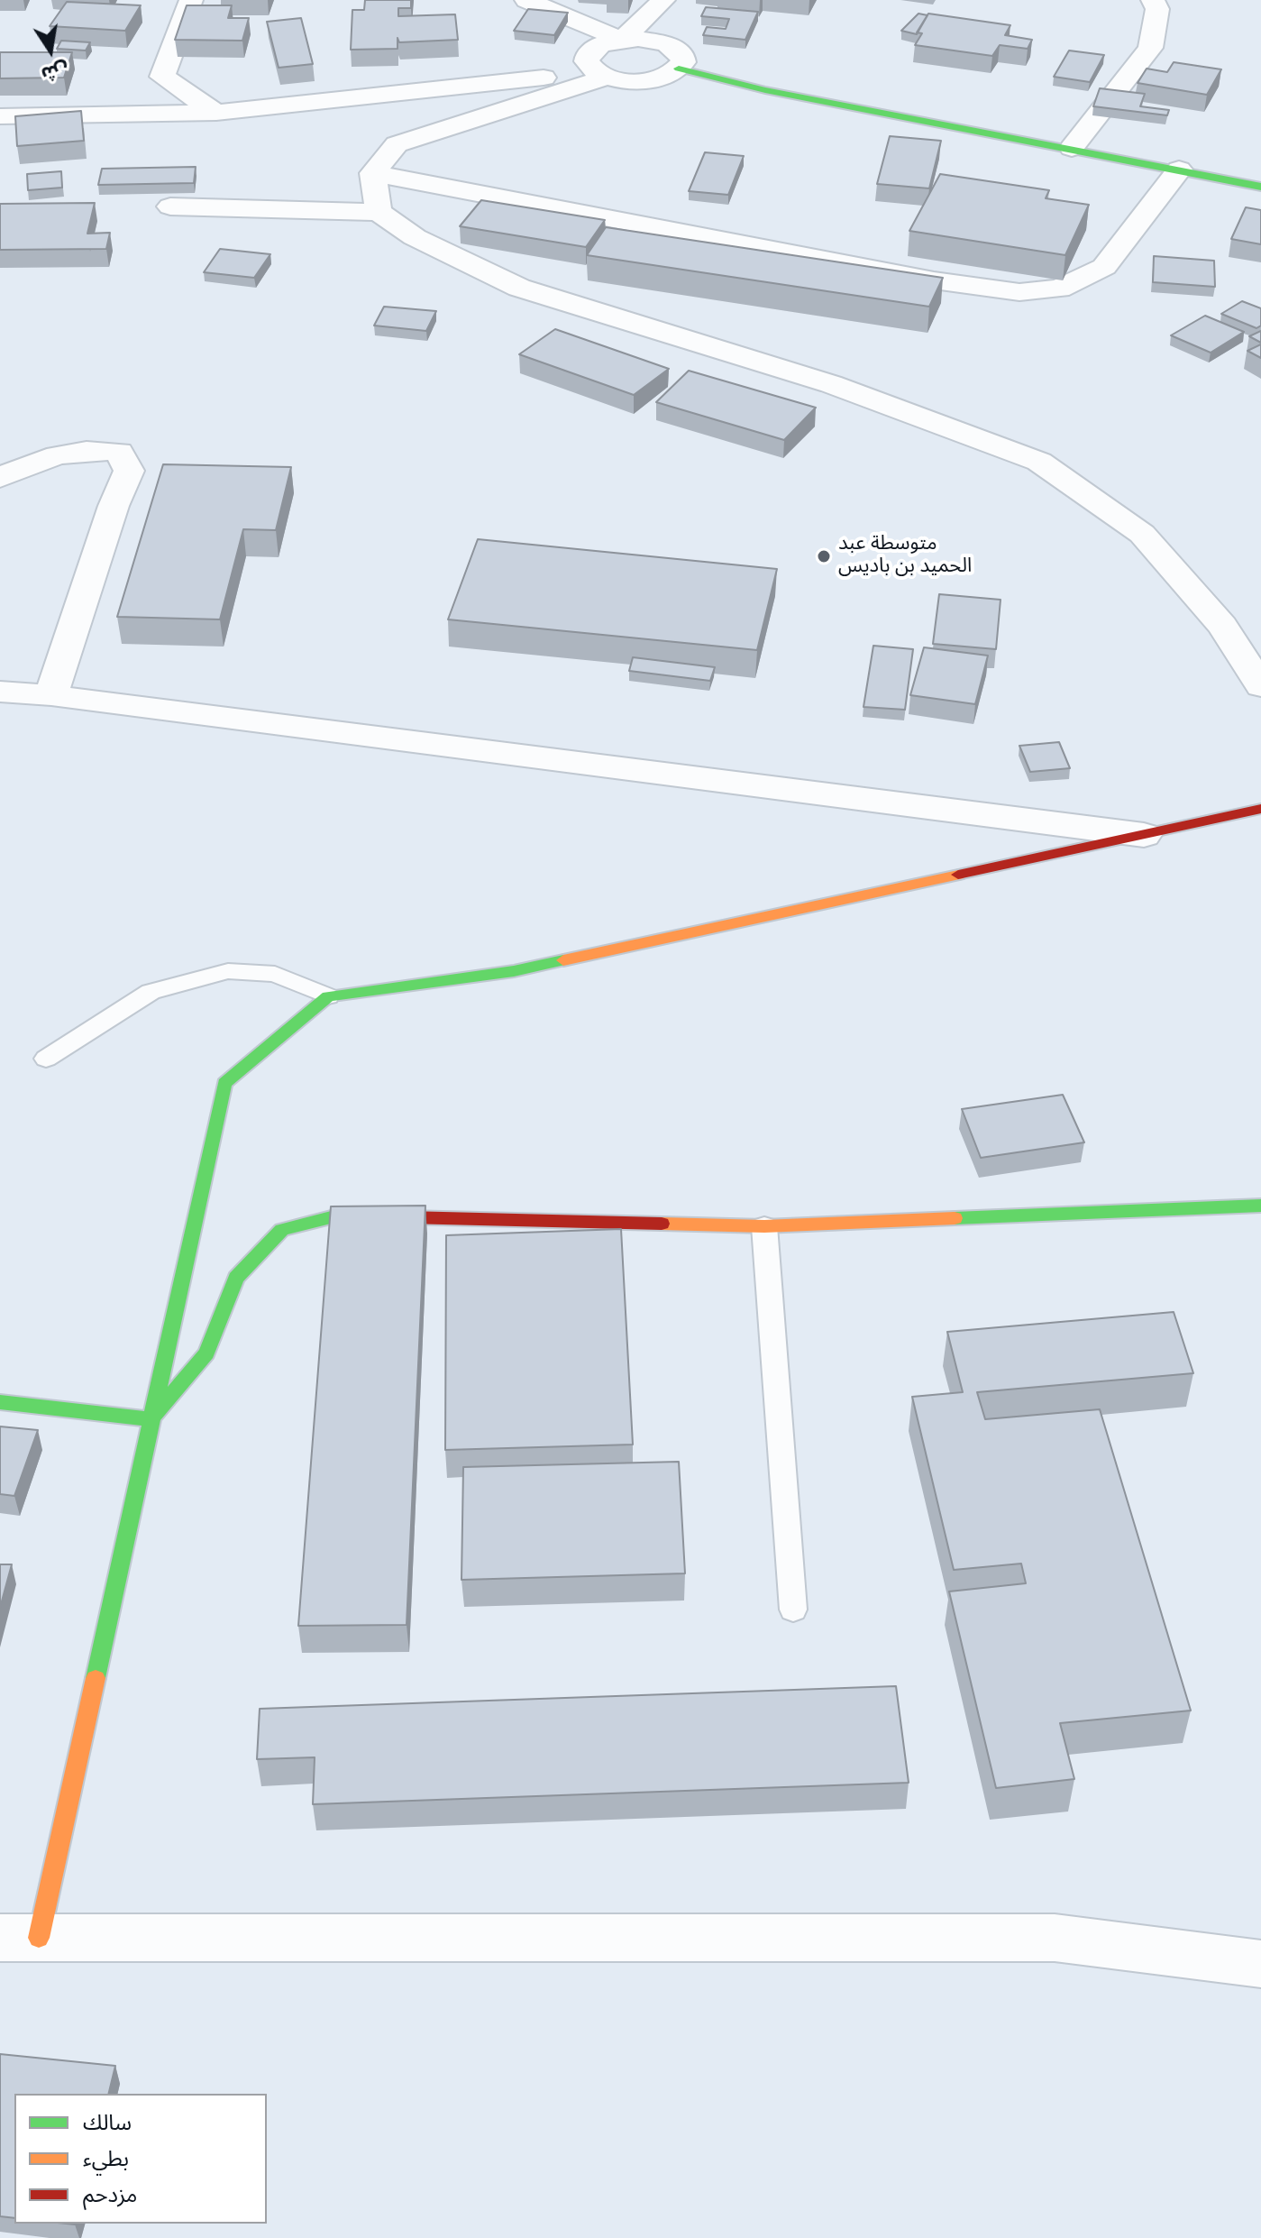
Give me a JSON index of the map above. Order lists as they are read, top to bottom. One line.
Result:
{"places":["متوسطة عبد الحميد بن باديس"],"legend":["سالك","بطيء","مزدحم"],"north":"bottom"}
